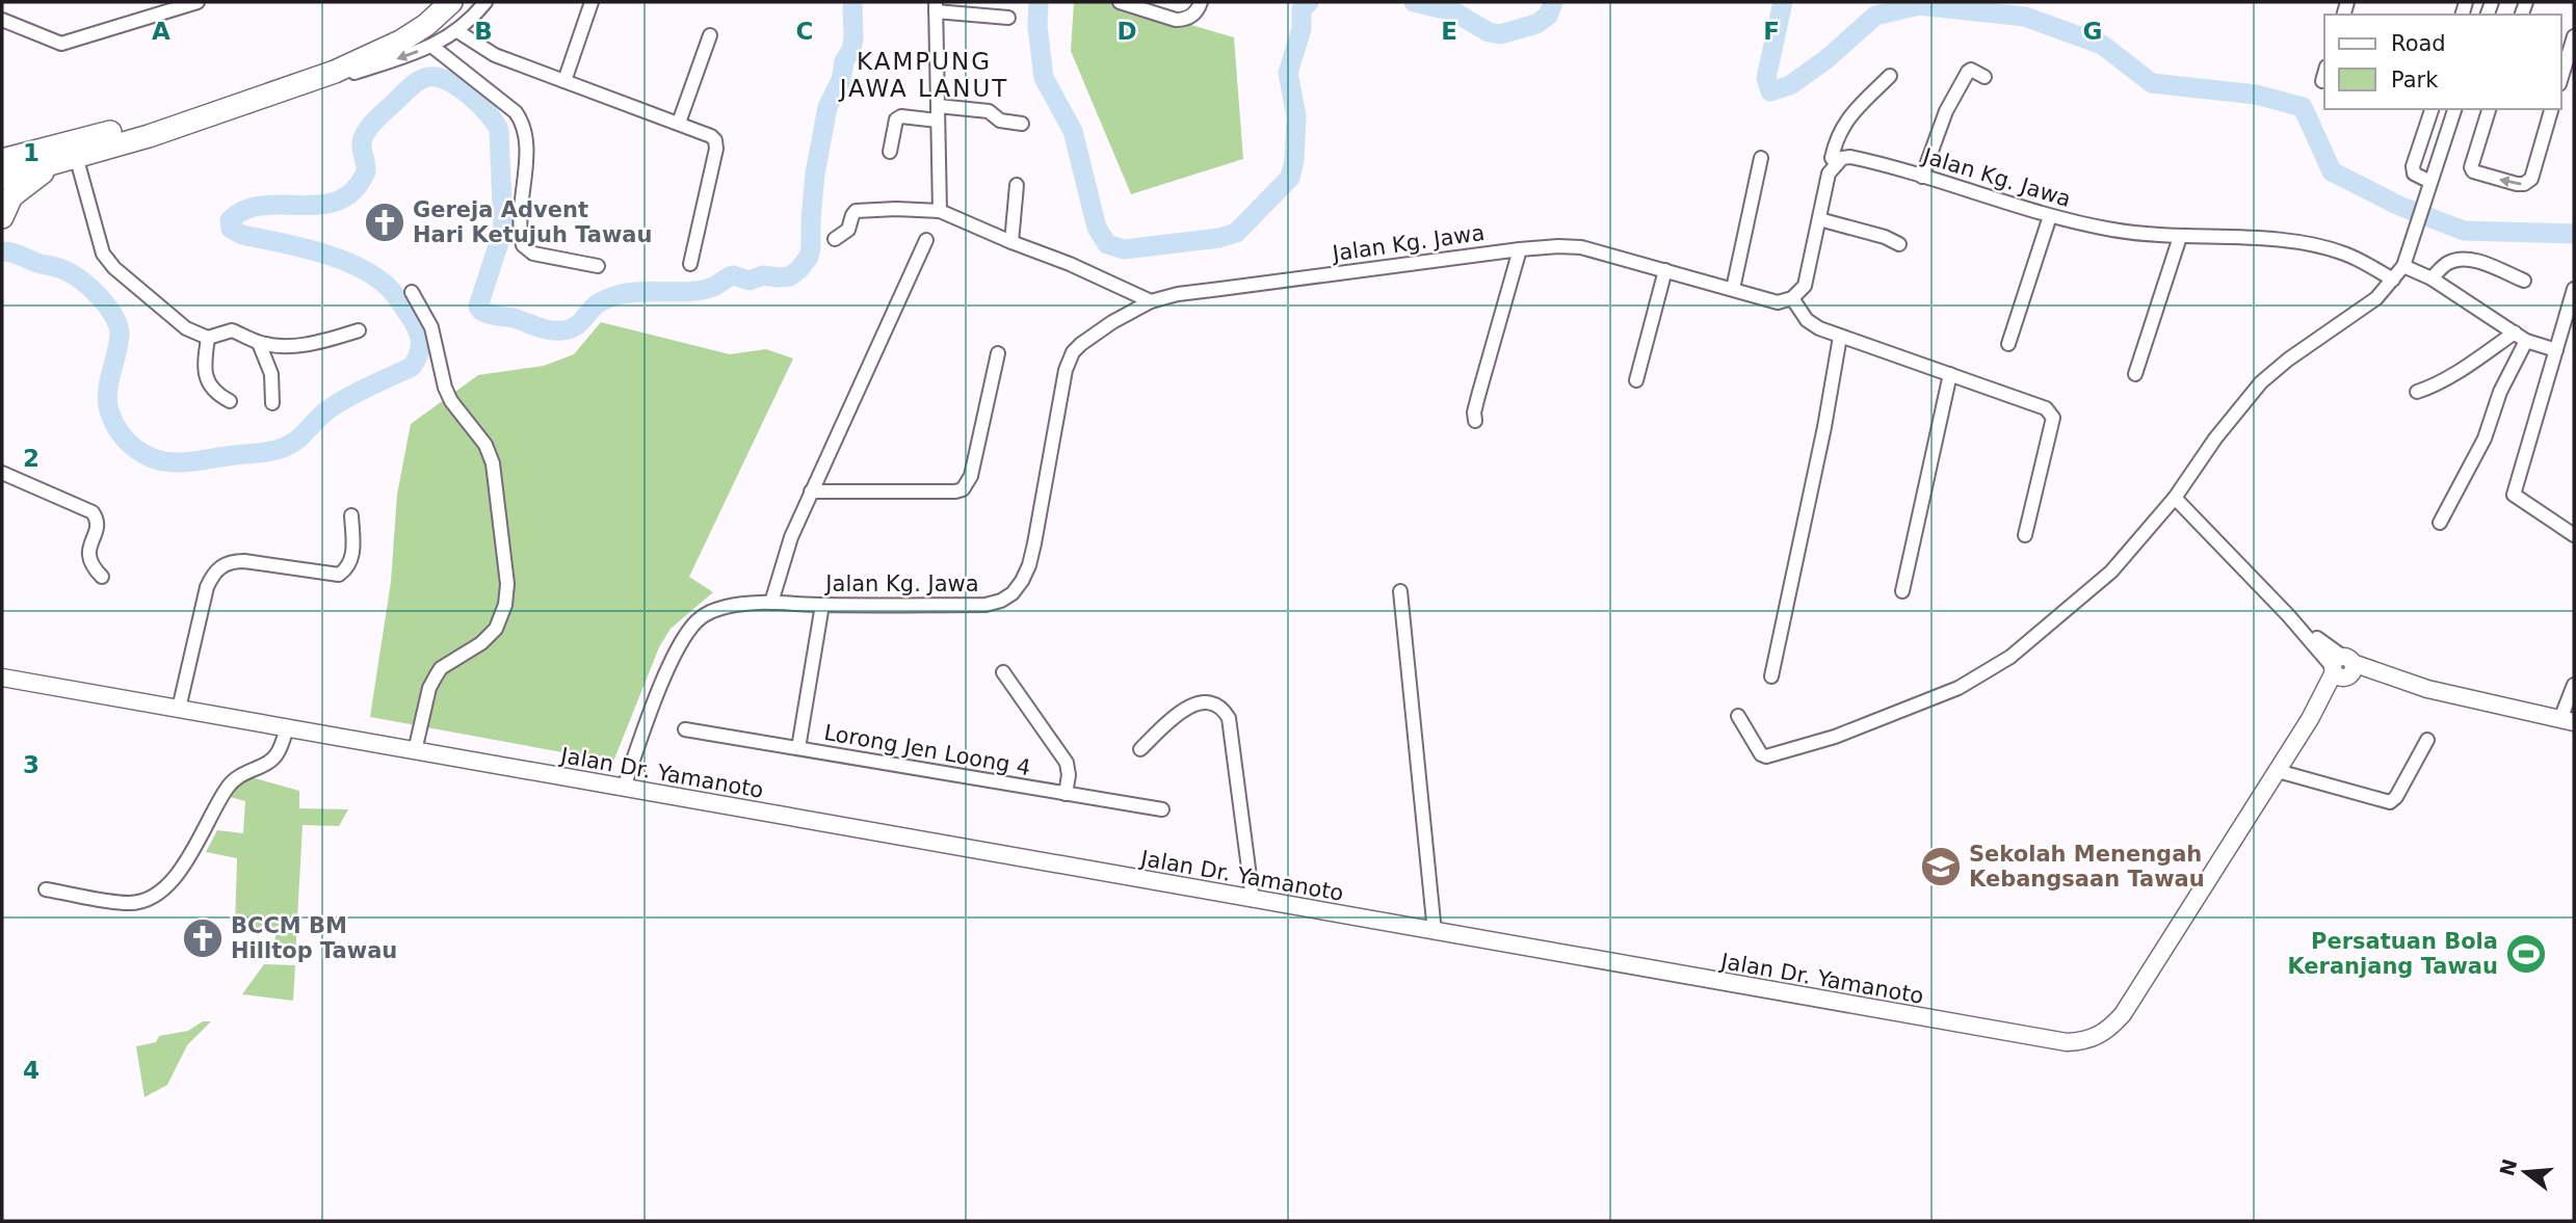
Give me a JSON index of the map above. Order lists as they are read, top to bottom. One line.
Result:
{"streets":{"street":["Jalan Kg. Jawa","Lorong Jen Loong 4","Jalan Dr. Yamanoto"]},"crossings":[["Jalan Kg. Jawa","Jalan Dr. Yamanoto"]],"districts":["KAMPUNG JAWA LANUT"],"places":{"church":["Gereja Advent Hari Ketujuh Tawau","BCCM BM Hilltop Tawau"],"school or university":["Sekolah Menengah Kebangsaan Tawau"],"sports":["Persatuan Bola Keranjang Tawau"]},"legend":["Road","Park"],"north":"left","grid":{"columns":["A","B","C","D","E","F","G"],"rows":["1","2","3","4"]}}
